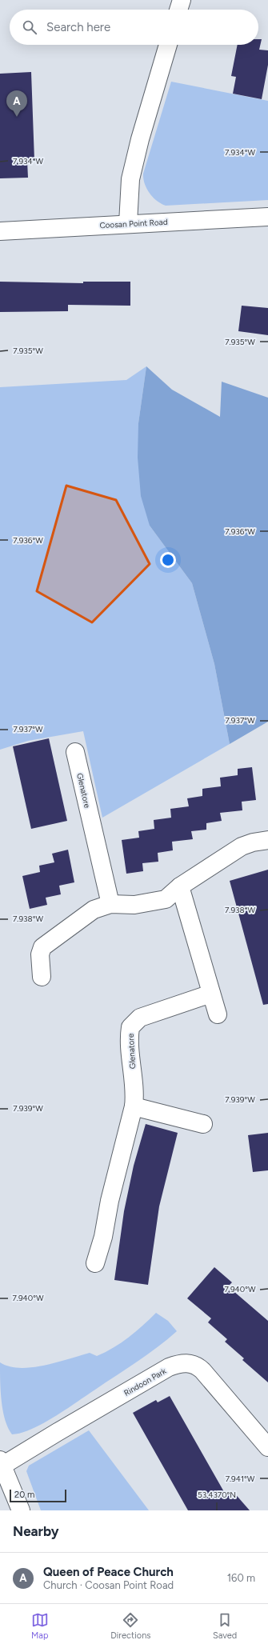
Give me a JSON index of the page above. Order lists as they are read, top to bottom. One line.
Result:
{"streets":{"street":["Coosan Point Road","Glenatore","Rindoon Park"]},"scale_bar":"20 m","page":{"search":"Search here","pins":"A","scale":"20 m","heading":"Nearby","list":[{"mark":"A","name":"Queen of Peace Church","note":"Church · Coosan Point Road","value":"160 m"}],"nav":["Map","Directions","Saved"]},"coordinates":["7.934°W","7.935°W","7.936°W","7.937°W","7.938°W","7.939°W","7.940°W","7.941°W","53.4370°N"]}
